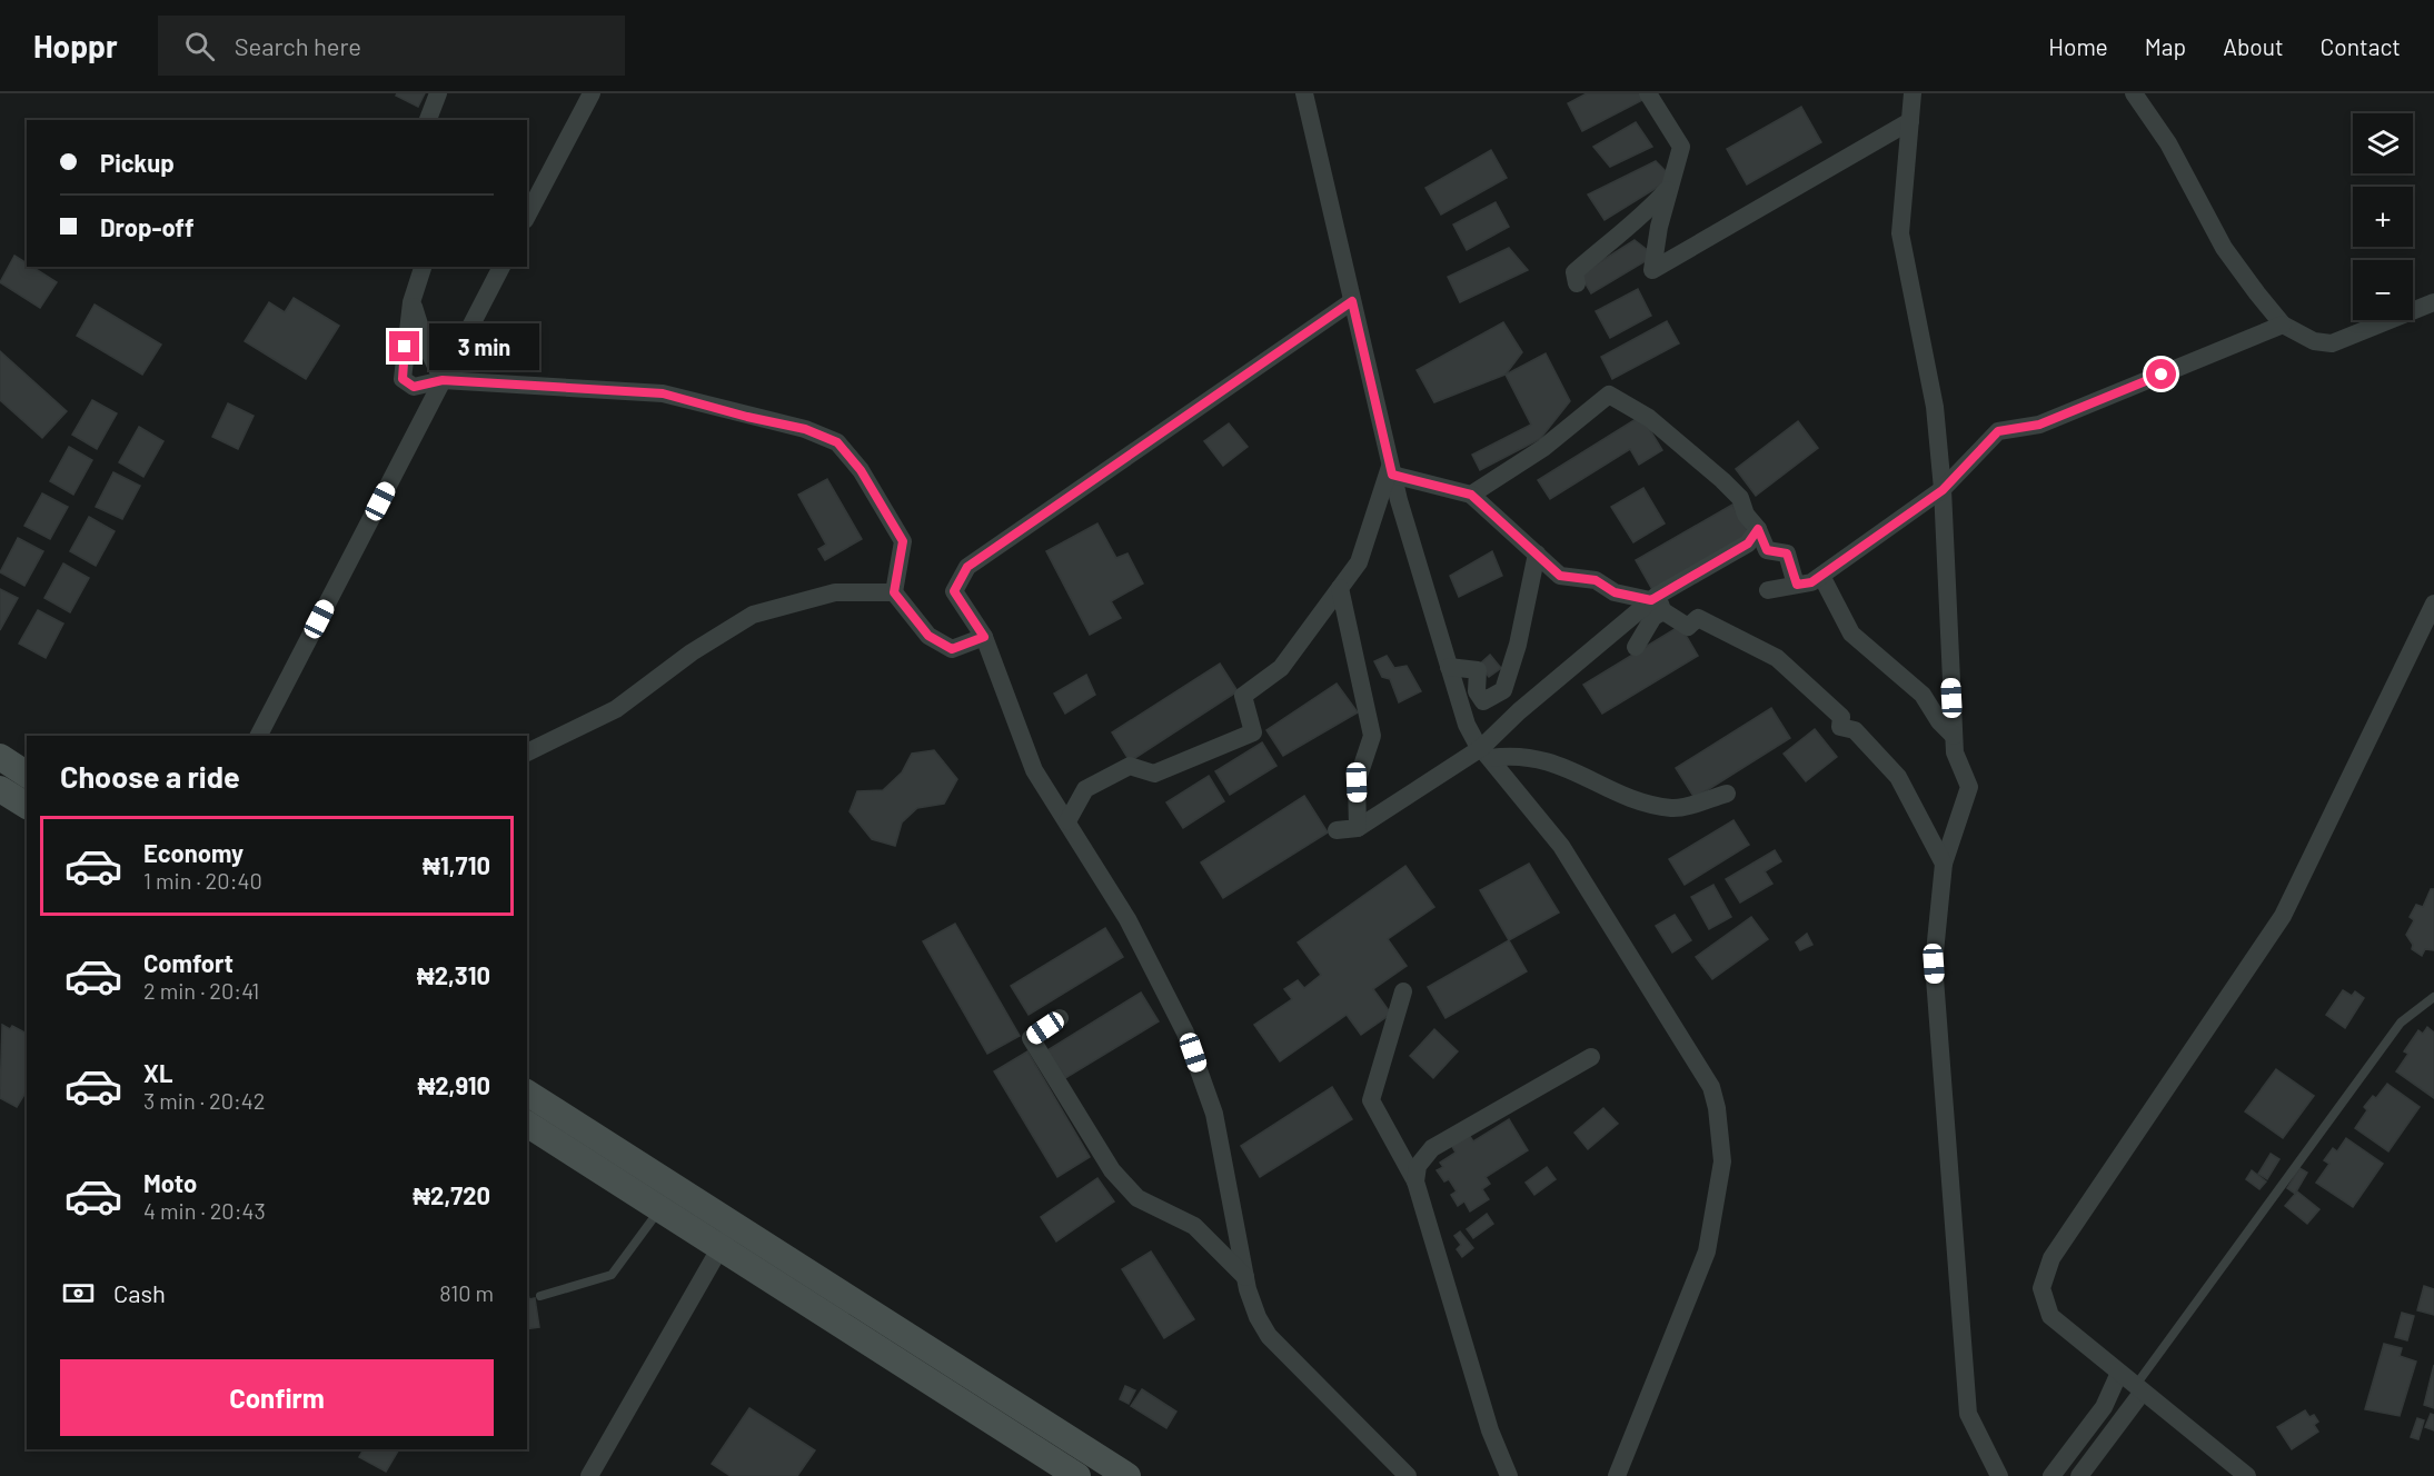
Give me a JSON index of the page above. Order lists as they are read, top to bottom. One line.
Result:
{"page":{"header":"Hoppr","search":"Search here","nav":["Home","Map","About","Contact"],"map_buttons":["+","−"],"banner":["Pickup","Drop-off"],"bubble":"3 min","heading":"Choose a ride","list":[{"name":"Economy","note":"1 min · 20:40","value":"₦1,710"},{"name":"Comfort","note":"2 min · 20:41","value":"₦2,310"},{"name":"XL","note":"3 min · 20:42","value":"₦2,910"},{"name":"Moto","note":"4 min · 20:43","value":"₦2,720"}],"pay":["Cash","810 m"],"buttons":"Confirm"}}
